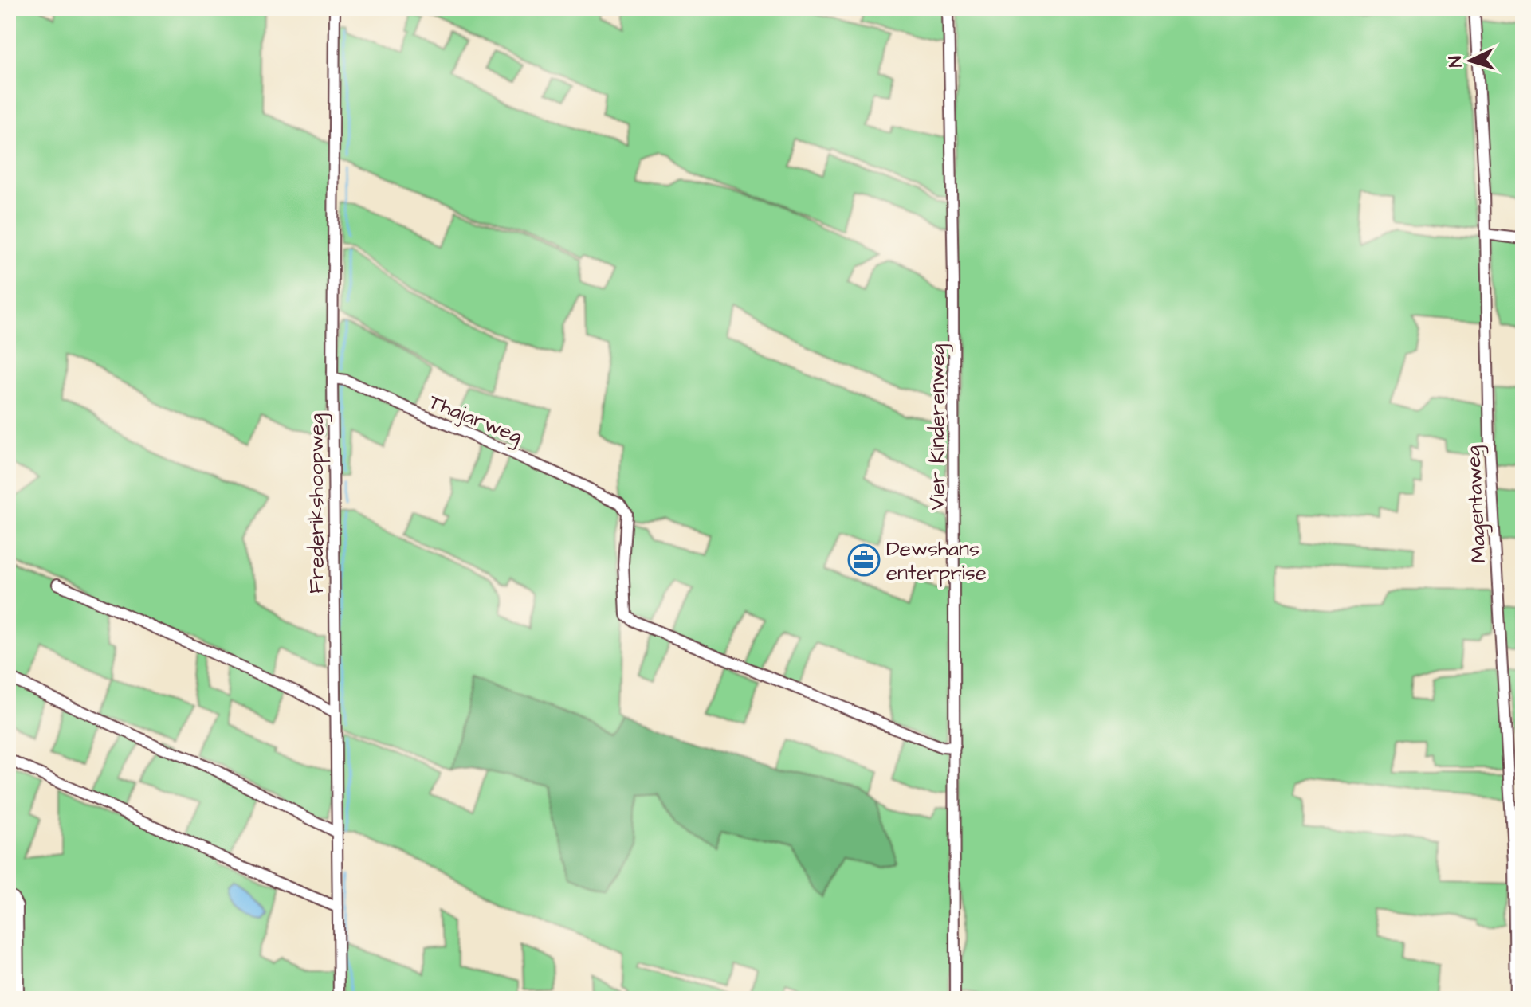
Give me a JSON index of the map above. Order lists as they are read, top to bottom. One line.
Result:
{"streets":{"street":["Thajarweg","Vier Kinderenweg","Frederikshoopweg","Magentaweg"]},"crossings":[["Thajarweg","Vier Kinderenweg"],["Thajarweg","Frederikshoopweg"]],"places":{"office":["Dewshans enterprise"]},"north":"left"}
